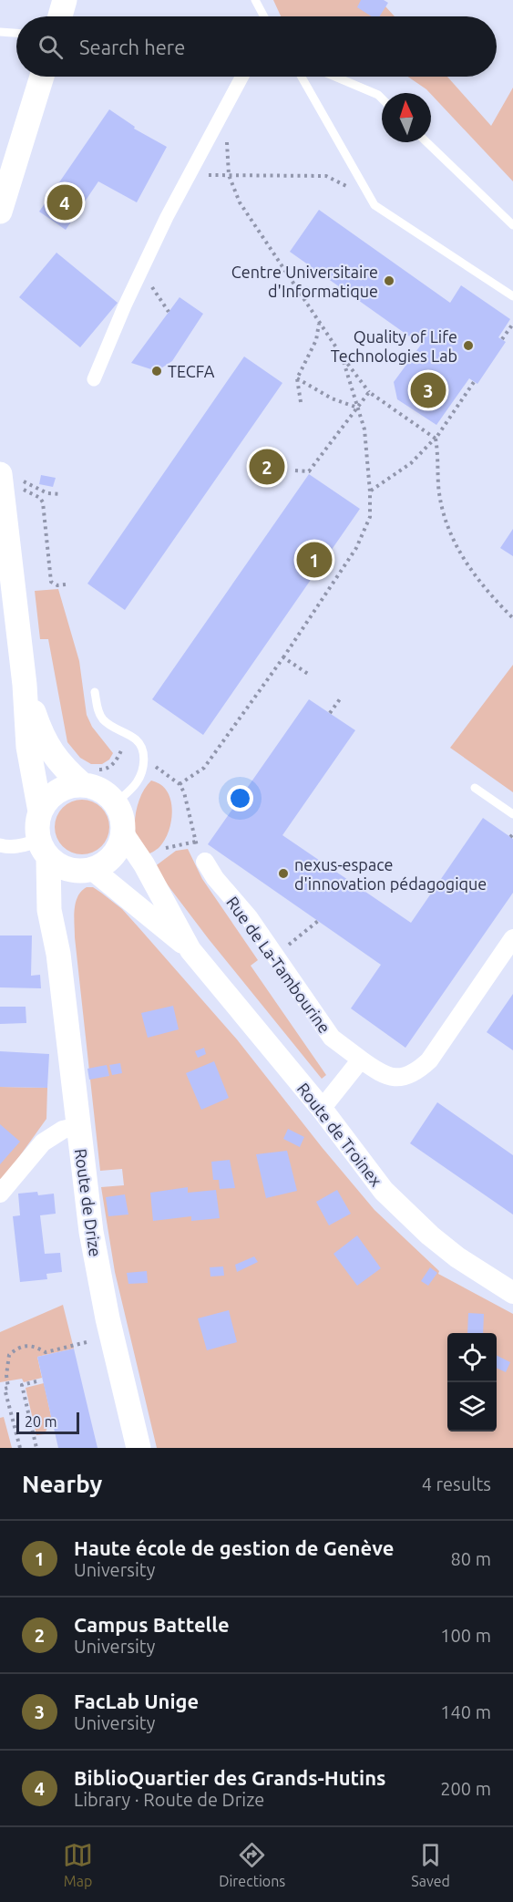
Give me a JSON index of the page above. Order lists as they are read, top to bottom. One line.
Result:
{"streets":{"main road":["Route de Drize"],"street":["Rue de La-Tambourine","Route de Troinex"]},"crossings":[["Route de Troinex","Route de Drize"]],"places":["Centre Universitaire d'Informatique","Quality of Life Technologies Lab","TECFA","nexus-espace d'innovation pédagogique"],"scale_bar":"20 m","north":"top","page":{"search":"Search here","pins":["4","3","2","1"],"scale":"20 m","heading":["Nearby","4 results"],"list":[{"mark":"1","name":"Haute école de gestion de Genève","note":"University","value":"80 m"},{"mark":"2","name":"Campus Battelle","note":"University","value":"100 m"},{"mark":"3","name":"FacLab Unige","note":"University","value":"140 m"},{"mark":"4","name":"BiblioQuartier des Grands-Hutins","note":"Library · Route de Drize","value":"200 m"}],"nav":["Map","Directions","Saved"]}}
